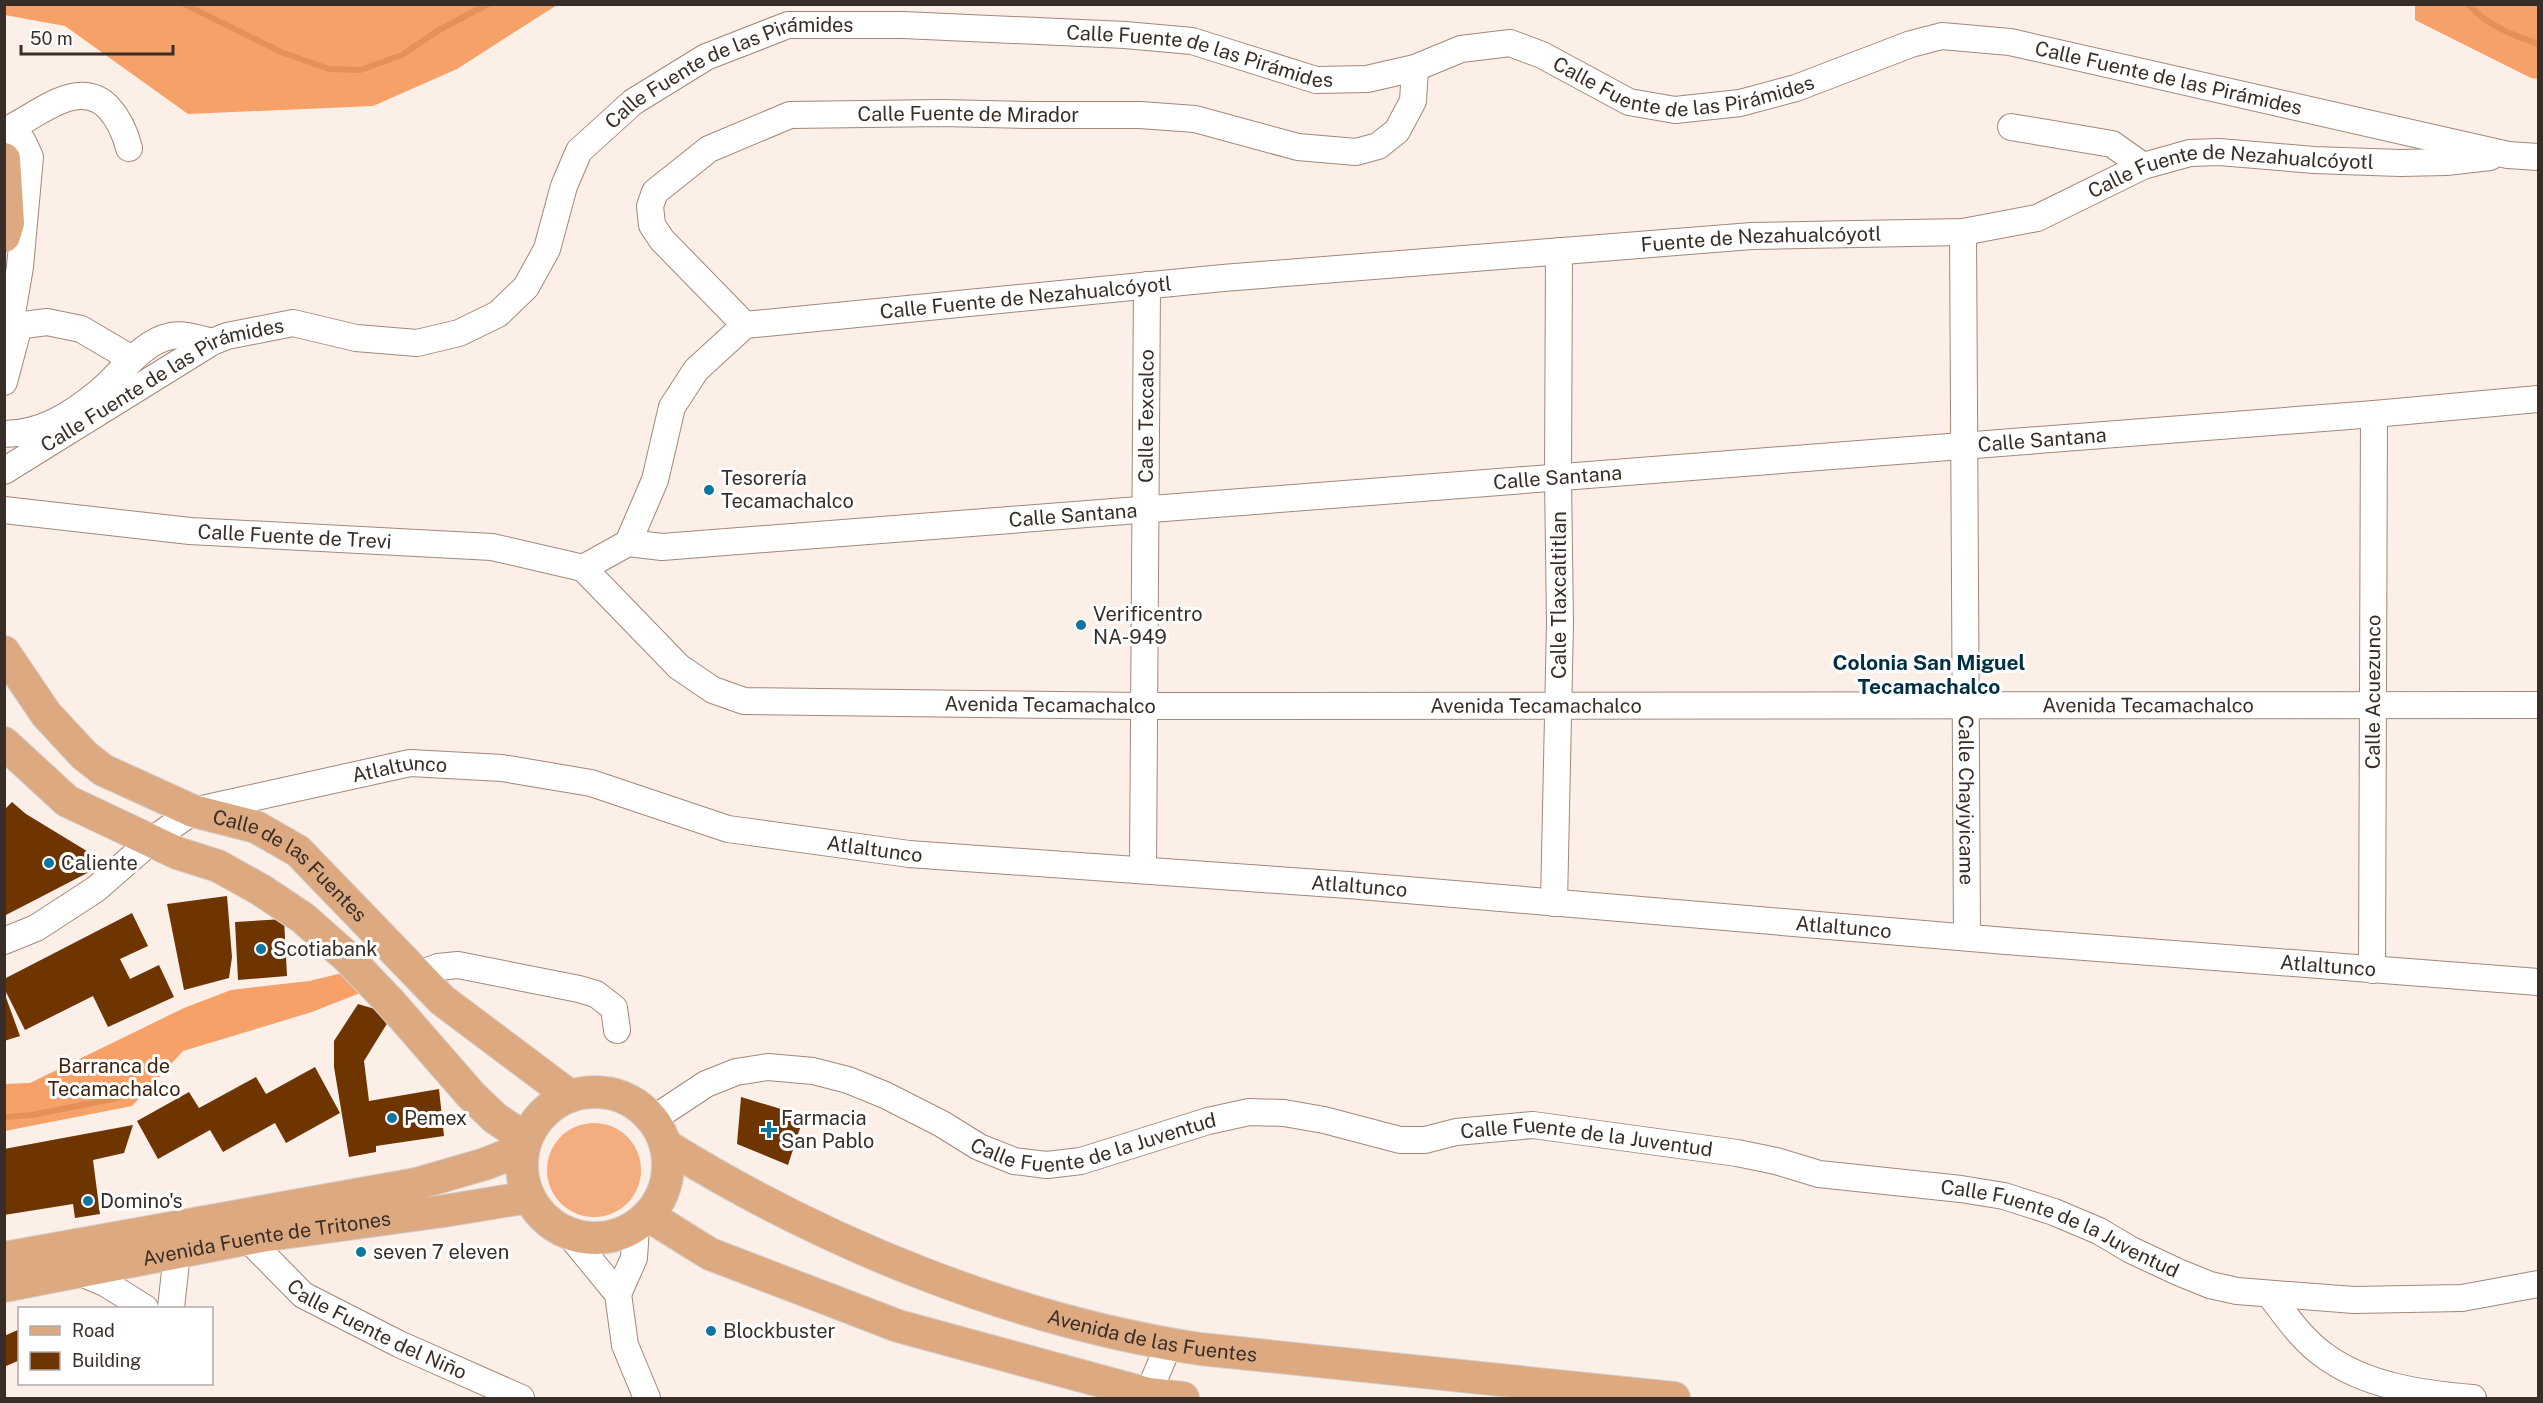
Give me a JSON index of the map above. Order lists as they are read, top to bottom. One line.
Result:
{"streets":{"main road":["Calle de las Fuentes","Avenida Fuente de Tritones","Avenida de las Fuentes"],"street":["Calle Fuente de las Pirámides","Calle Fuente de Mirador","Calle Fuente de Nezahualcóyotl","Fuente de Nezahualcóyotl","Calle Texcalco","Calle Santana","Calle Fuente de Trevi","Calle Tlaxcaltitlan","Calle Acuezunco","Avenida Tecamachalco","Atlaltunco","Calle Chayiyicame","Calle Fuente de la Juventud","Calle Fuente del Niño"]},"crossings":[["Calle Fuente de las Pirámides","Calle Fuente de Mirador"],["Calle Fuente de las Pirámides","Calle Fuente de Nezahualcóyotl"],["Calle Fuente de Mirador","Calle Fuente de Nezahualcóyotl"],["Calle Fuente de Nezahualcóyotl","Fuente de Nezahualcóyotl"],["Calle Fuente de Nezahualcóyotl","Calle Texcalco"],["Calle Fuente de Nezahualcóyotl","Calle Tlaxcaltitlan"],["Calle Fuente de Nezahualcóyotl","Calle Chayiyicame"],["Fuente de Nezahualcóyotl","Calle Tlaxcaltitlan"],["Fuente de Nezahualcóyotl","Calle Chayiyicame"],["Calle Texcalco","Calle Santana"],["Calle Texcalco","Avenida Tecamachalco"],["Calle Texcalco","Atlaltunco"],["Calle Santana","Calle Tlaxcaltitlan"],["Calle Santana","Calle Acuezunco"],["Calle Santana","Calle Chayiyicame"],["Calle Fuente de Trevi","Avenida Tecamachalco"],["Calle Tlaxcaltitlan","Avenida Tecamachalco"],["Calle Tlaxcaltitlan","Atlaltunco"],["Calle Acuezunco","Avenida Tecamachalco"],["Calle Acuezunco","Atlaltunco"],["Avenida Tecamachalco","Calle Chayiyicame"],["Atlaltunco","Calle Chayiyicame"],["Atlaltunco","Calle de las Fuentes"],["Calle de las Fuentes","Calle Fuente de la Juventud"],["Calle de las Fuentes","Avenida Fuente de Tritones"],["Calle de las Fuentes","Avenida de las Fuentes"],["Calle Fuente de la Juventud","Avenida Fuente de Tritones"],["Calle Fuente de la Juventud","Avenida de las Fuentes"],["Avenida Fuente de Tritones","Calle Fuente del Niño"],["Avenida Fuente de Tritones","Avenida de las Fuentes"]],"districts":["Colonia San Miguel Tecamachalco"],"parks":["Barranca de Tecamachalco"],"places":{"other":["Tesorería Tecamachalco","Verificentro NA-949","Caliente","Scotiabank","Pemex","Domino's","seven 7 eleven","Blockbuster"],"health":["Farmacia San Pablo"]},"legend":["Road","Building"],"scale_bar":"50 m"}
